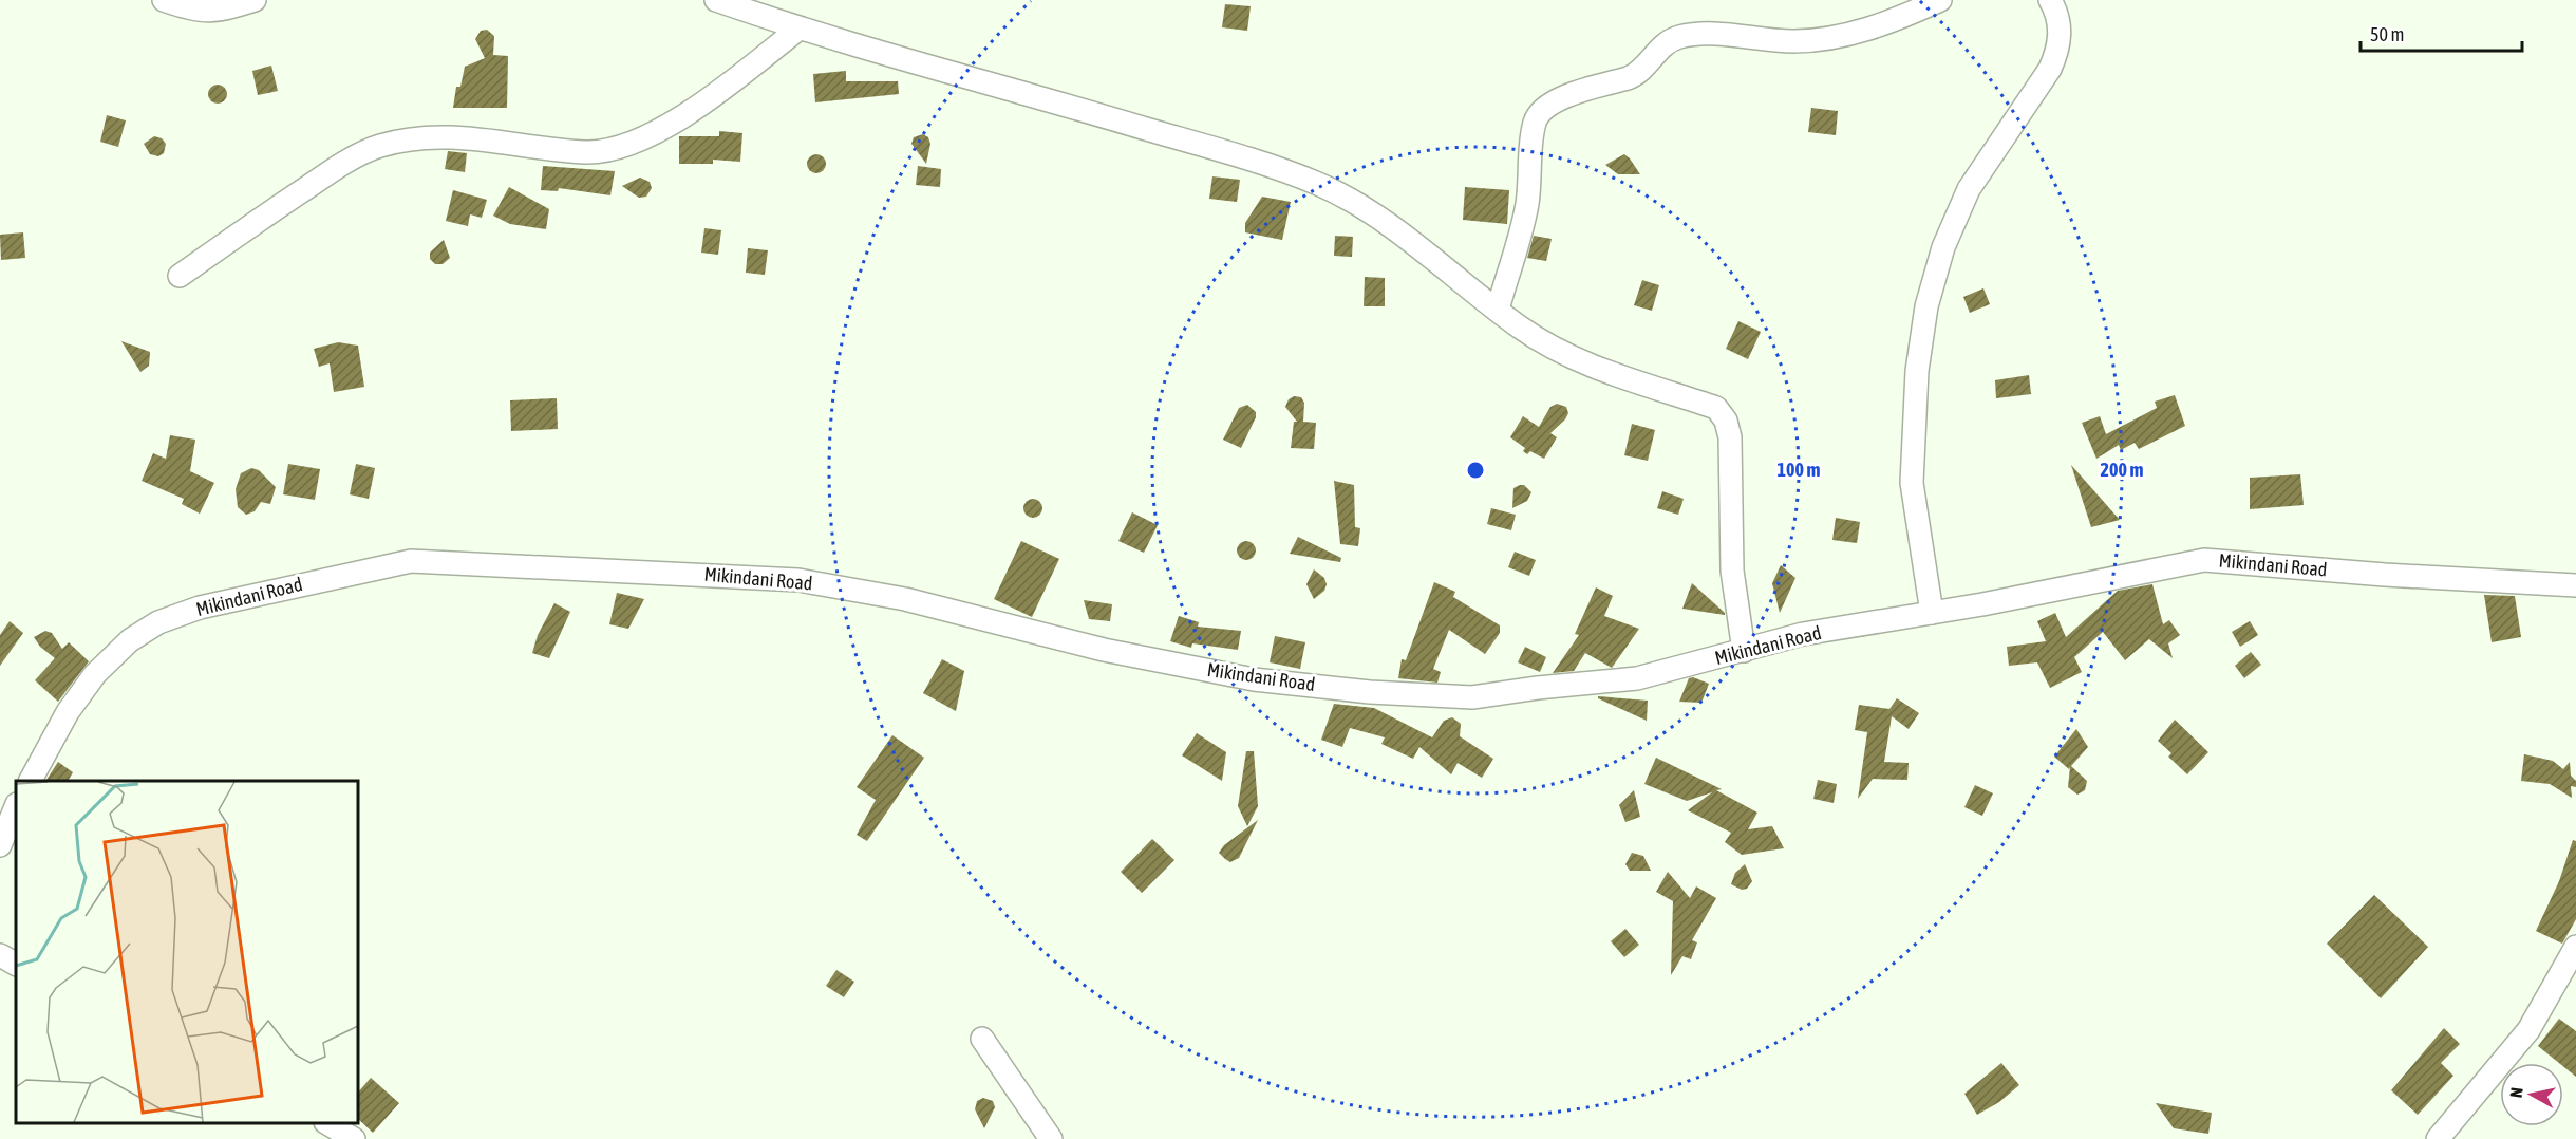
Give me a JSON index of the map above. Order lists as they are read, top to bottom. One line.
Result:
{"streets":{"street":["Mikindani Road"]},"scale_bar":"50 m","north":"left","rings":["100 m","200 m"]}
